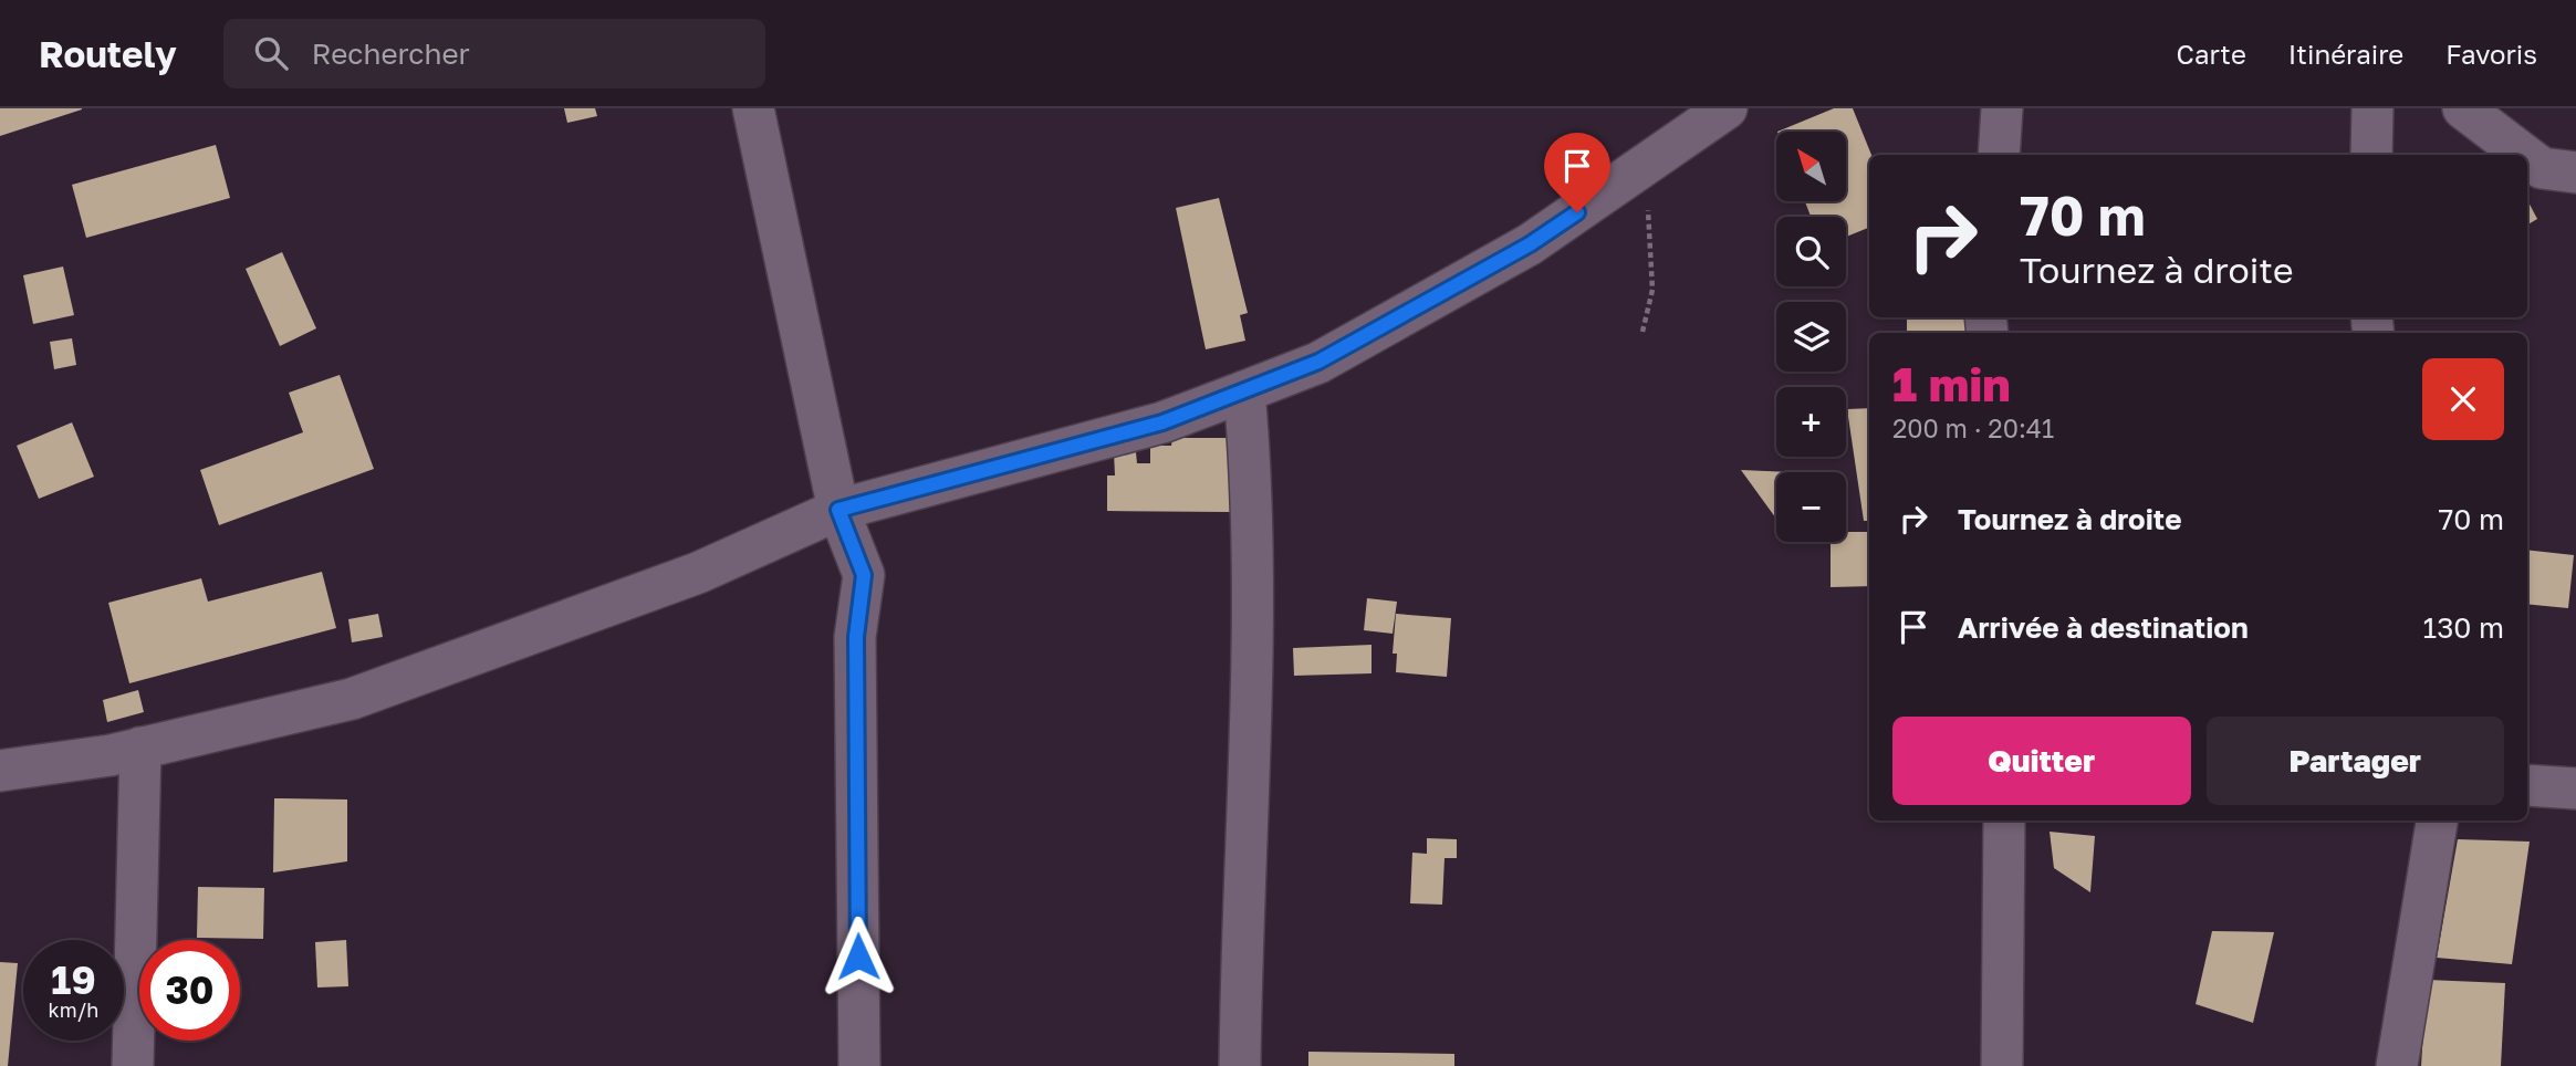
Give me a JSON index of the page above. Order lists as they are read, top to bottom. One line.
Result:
{"north":"top left","page":{"header":"Routely","search":"Rechercher","nav":["Carte","Itinéraire","Favoris"],"map_buttons":["+","−"],"turn":["70 m","Tournez à droite"],"heading":["1 min","200 m · 20:41"],"list":[{"name":"Tournez à droite","value":"70 m"},{"name":"Arrivée à destination","value":"130 m"}],"buttons":["Quitter","Partager"],"speed":"19 km/h","limit":"30"}}
